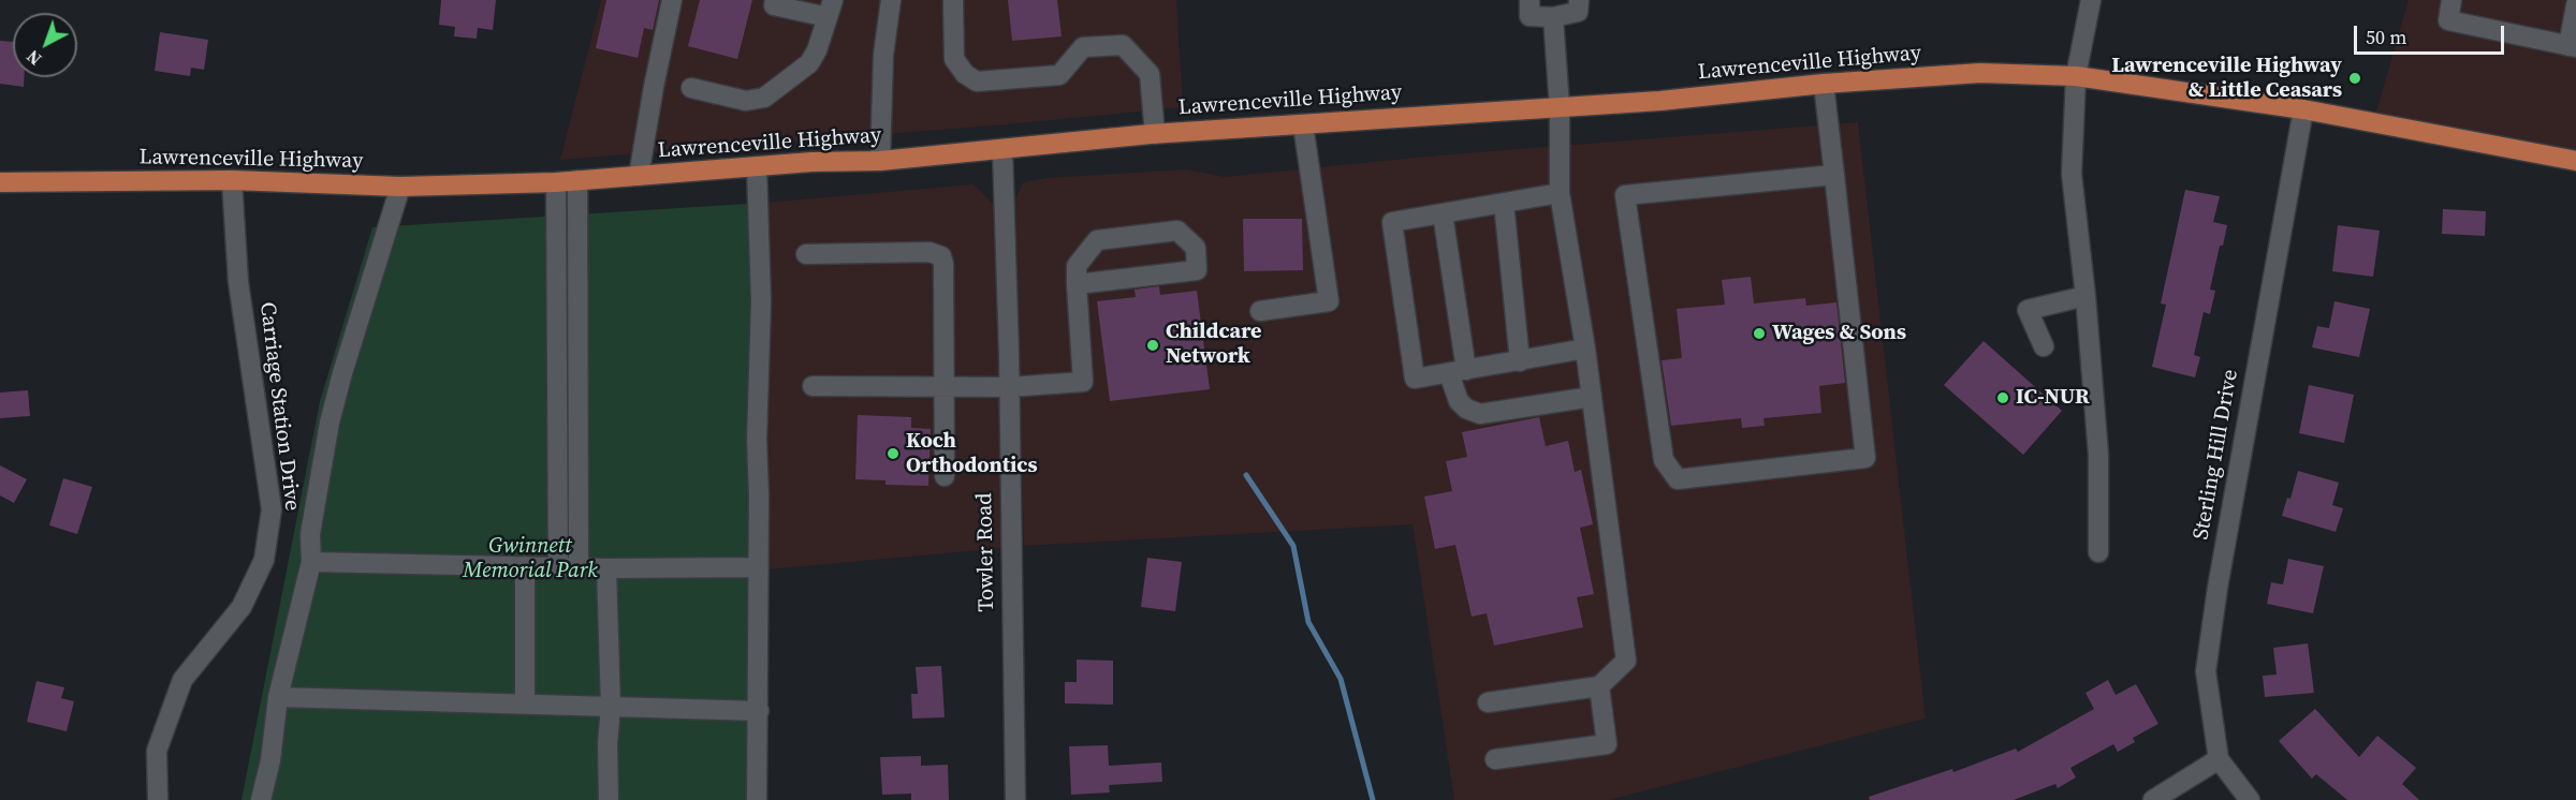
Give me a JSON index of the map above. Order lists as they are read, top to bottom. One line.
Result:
{"streets":{"main road":["Lawrenceville Highway"],"street":["Carriage Station Drive","Sterling Hill Drive","Towler Road"]},"crossings":[["Lawrenceville Highway","Carriage Station Drive"],["Lawrenceville Highway","Sterling Hill Drive"],["Lawrenceville Highway","Towler Road"]],"parks":["Gwinnett Memorial Park"],"places":["Lawrenceville Highway & Little Ceasars","Wages & Sons","Childcare Network","IC-NUR","Koch Orthodontics"],"scale_bar":"50 m","north":"bottom left"}
